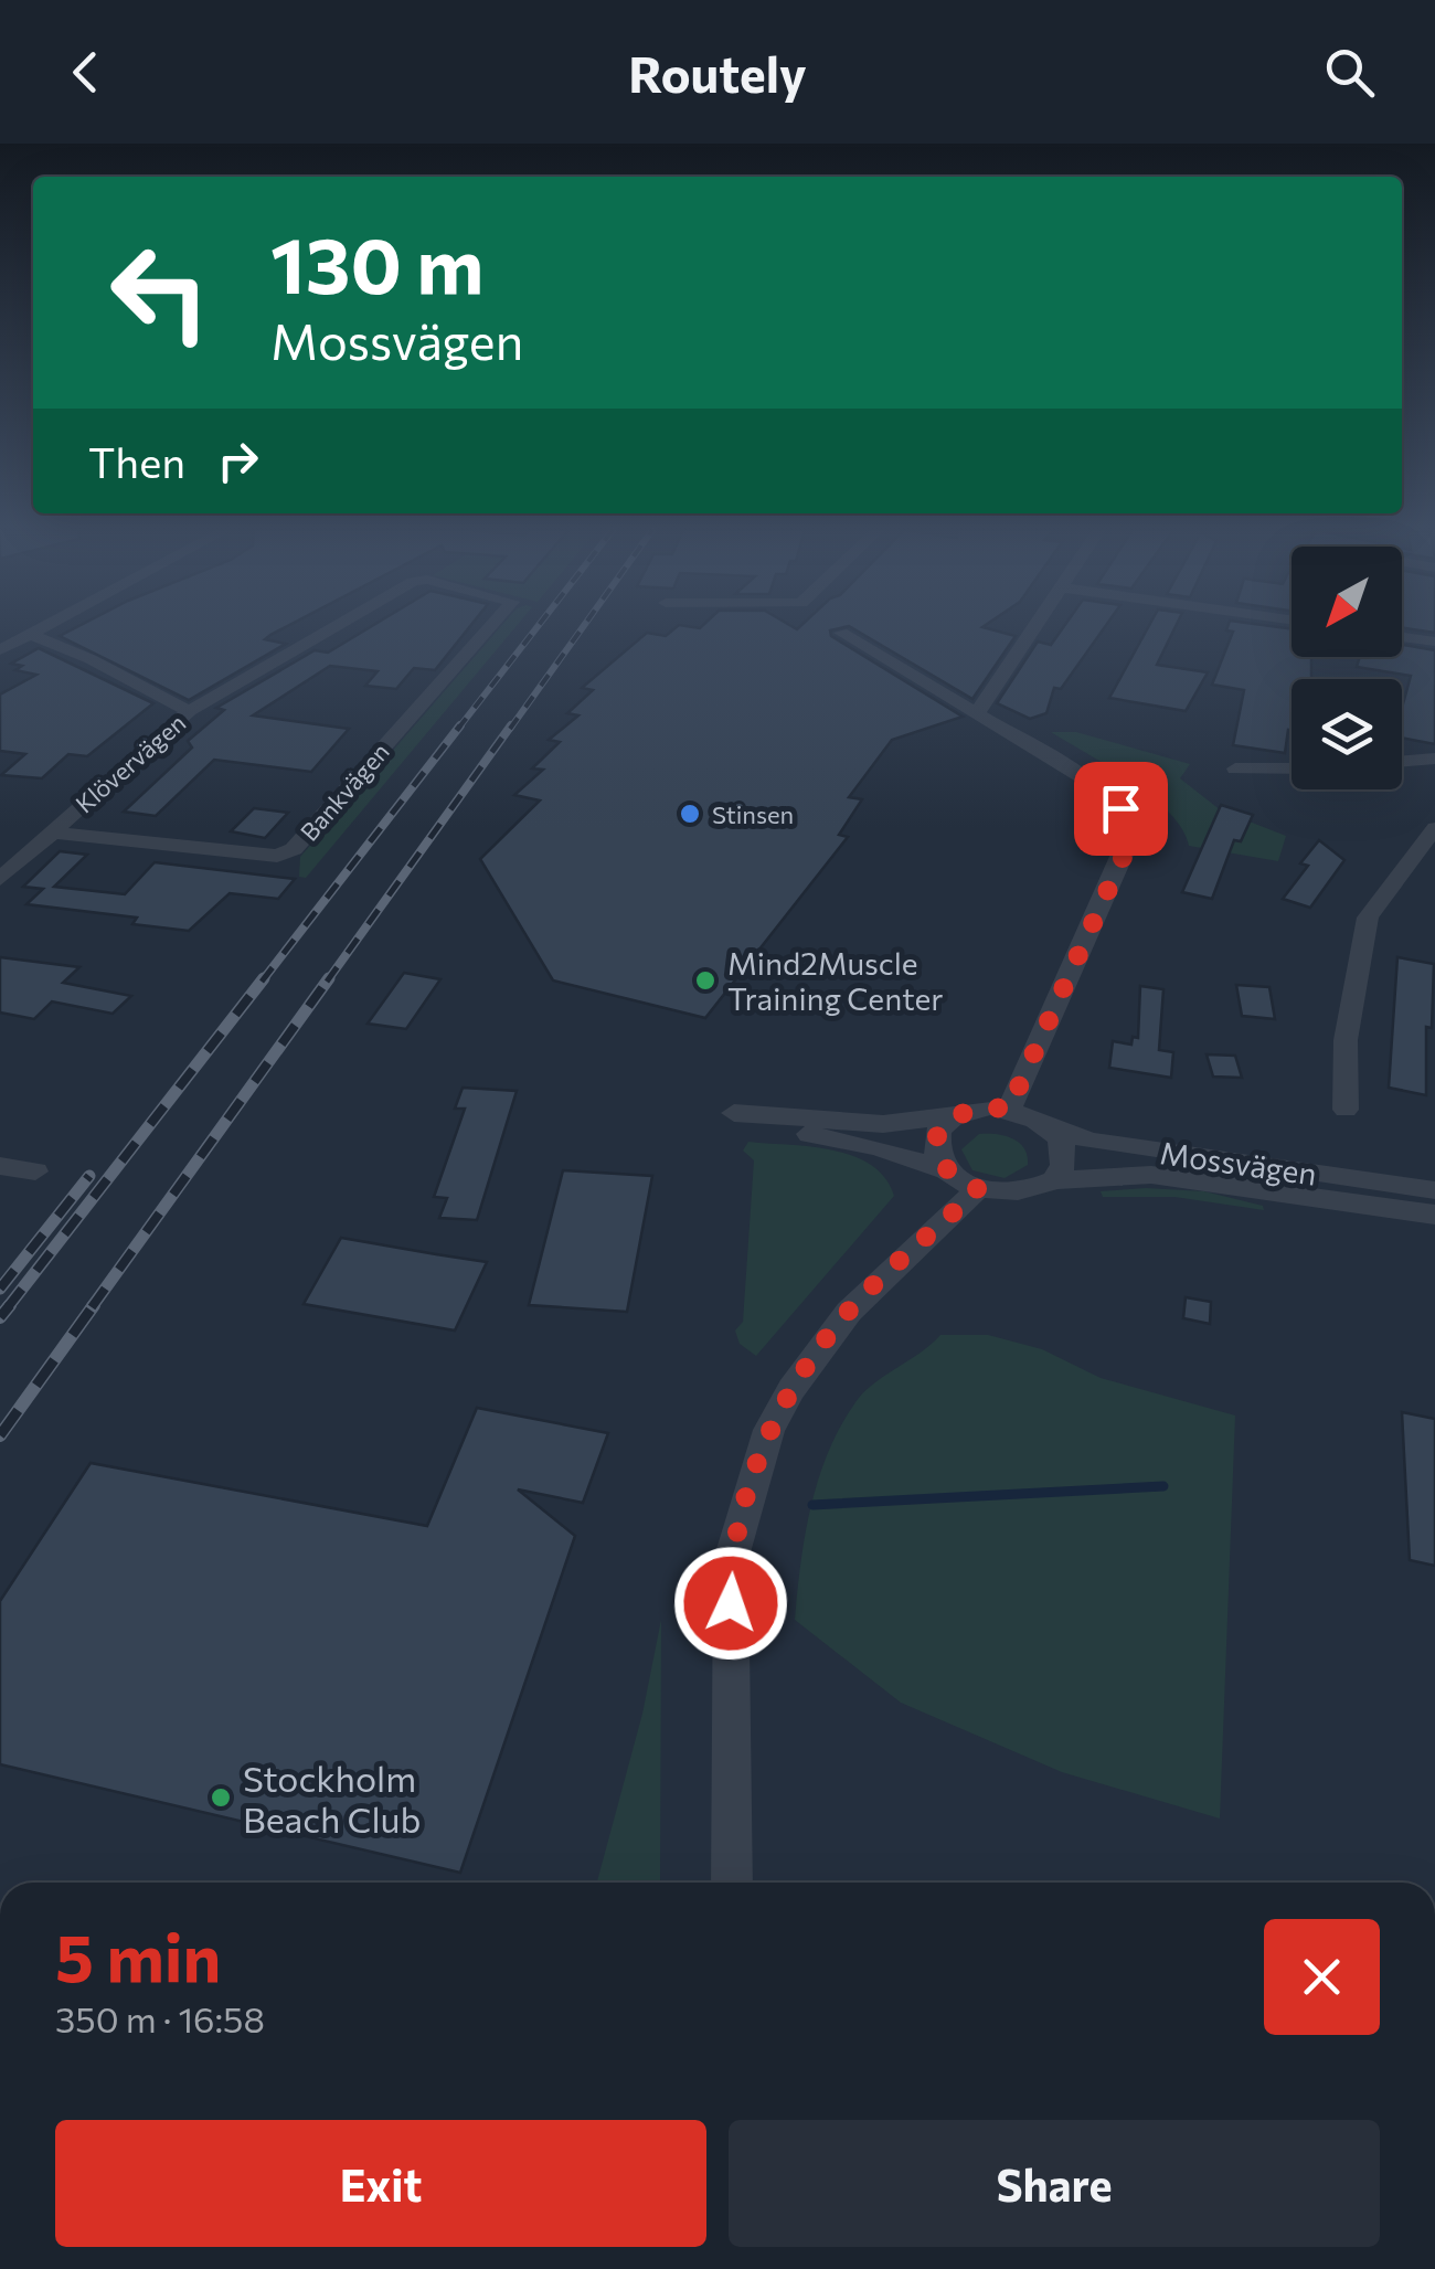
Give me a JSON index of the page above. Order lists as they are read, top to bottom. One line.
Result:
{"streets":{"street":["Klövervägen","Bankvägen","Mossvägen"]},"crossings":[["Klövervägen","Bankvägen"]],"places":["Stinsen","Mind2Muscle Training Center","Stockholm Beach Club"],"north":"bottom left","page":{"header":"Routely","turn":["130 m","Mossvägen"],"then":"Then","heading":["5 min","350 m · 16:58"],"buttons":["Exit","Share"]}}
